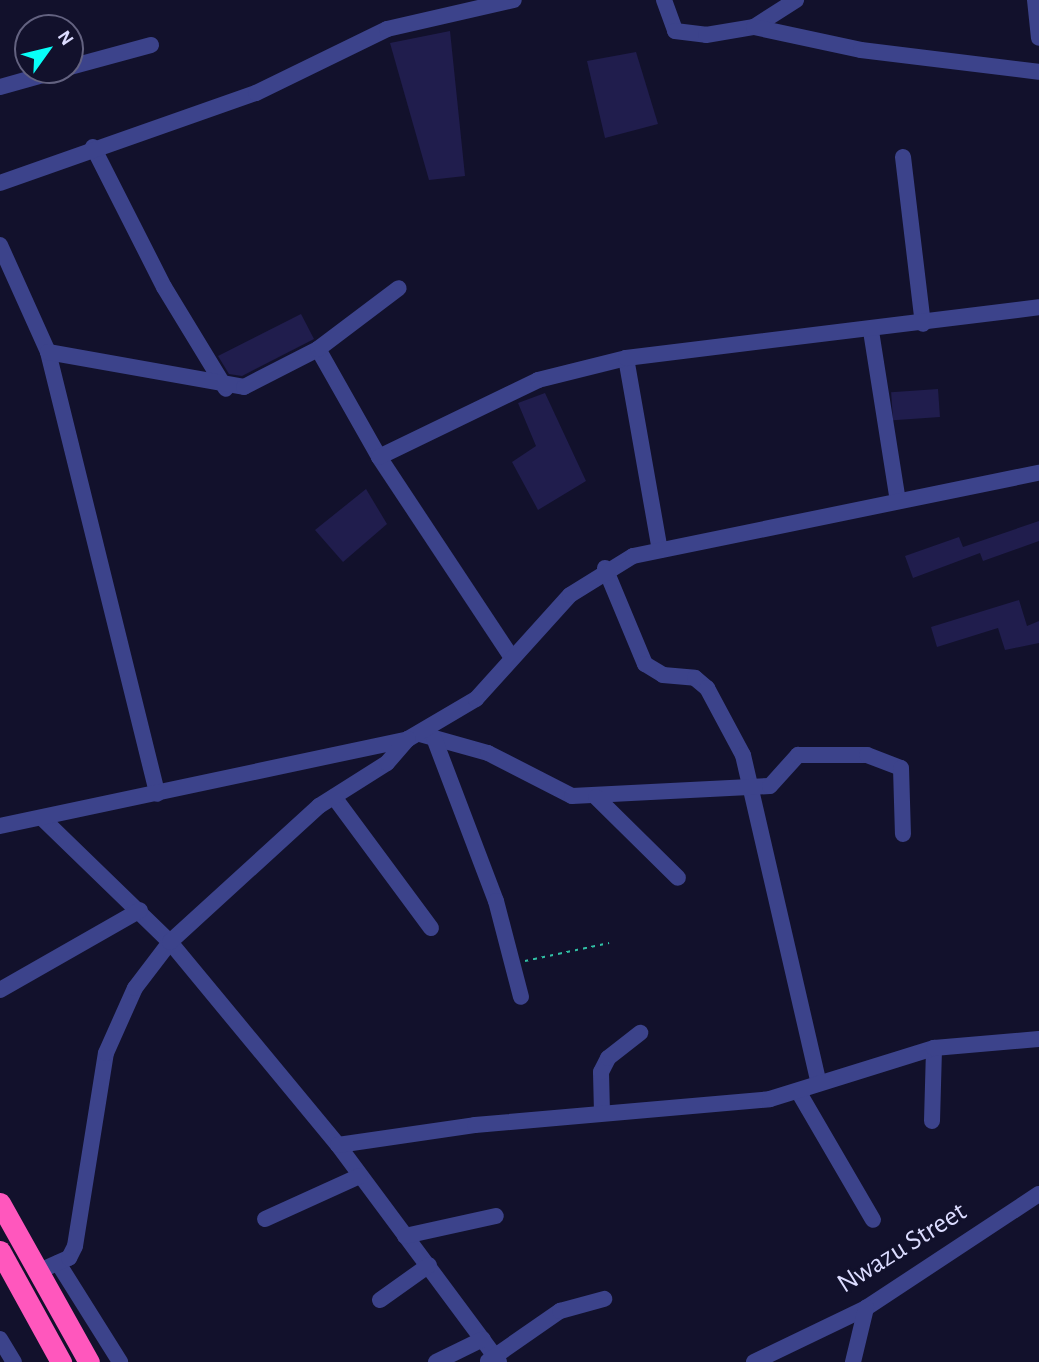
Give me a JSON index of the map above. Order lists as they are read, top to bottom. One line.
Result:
{"streets":{"street":["Nwazu Street"]},"north":"top right"}
